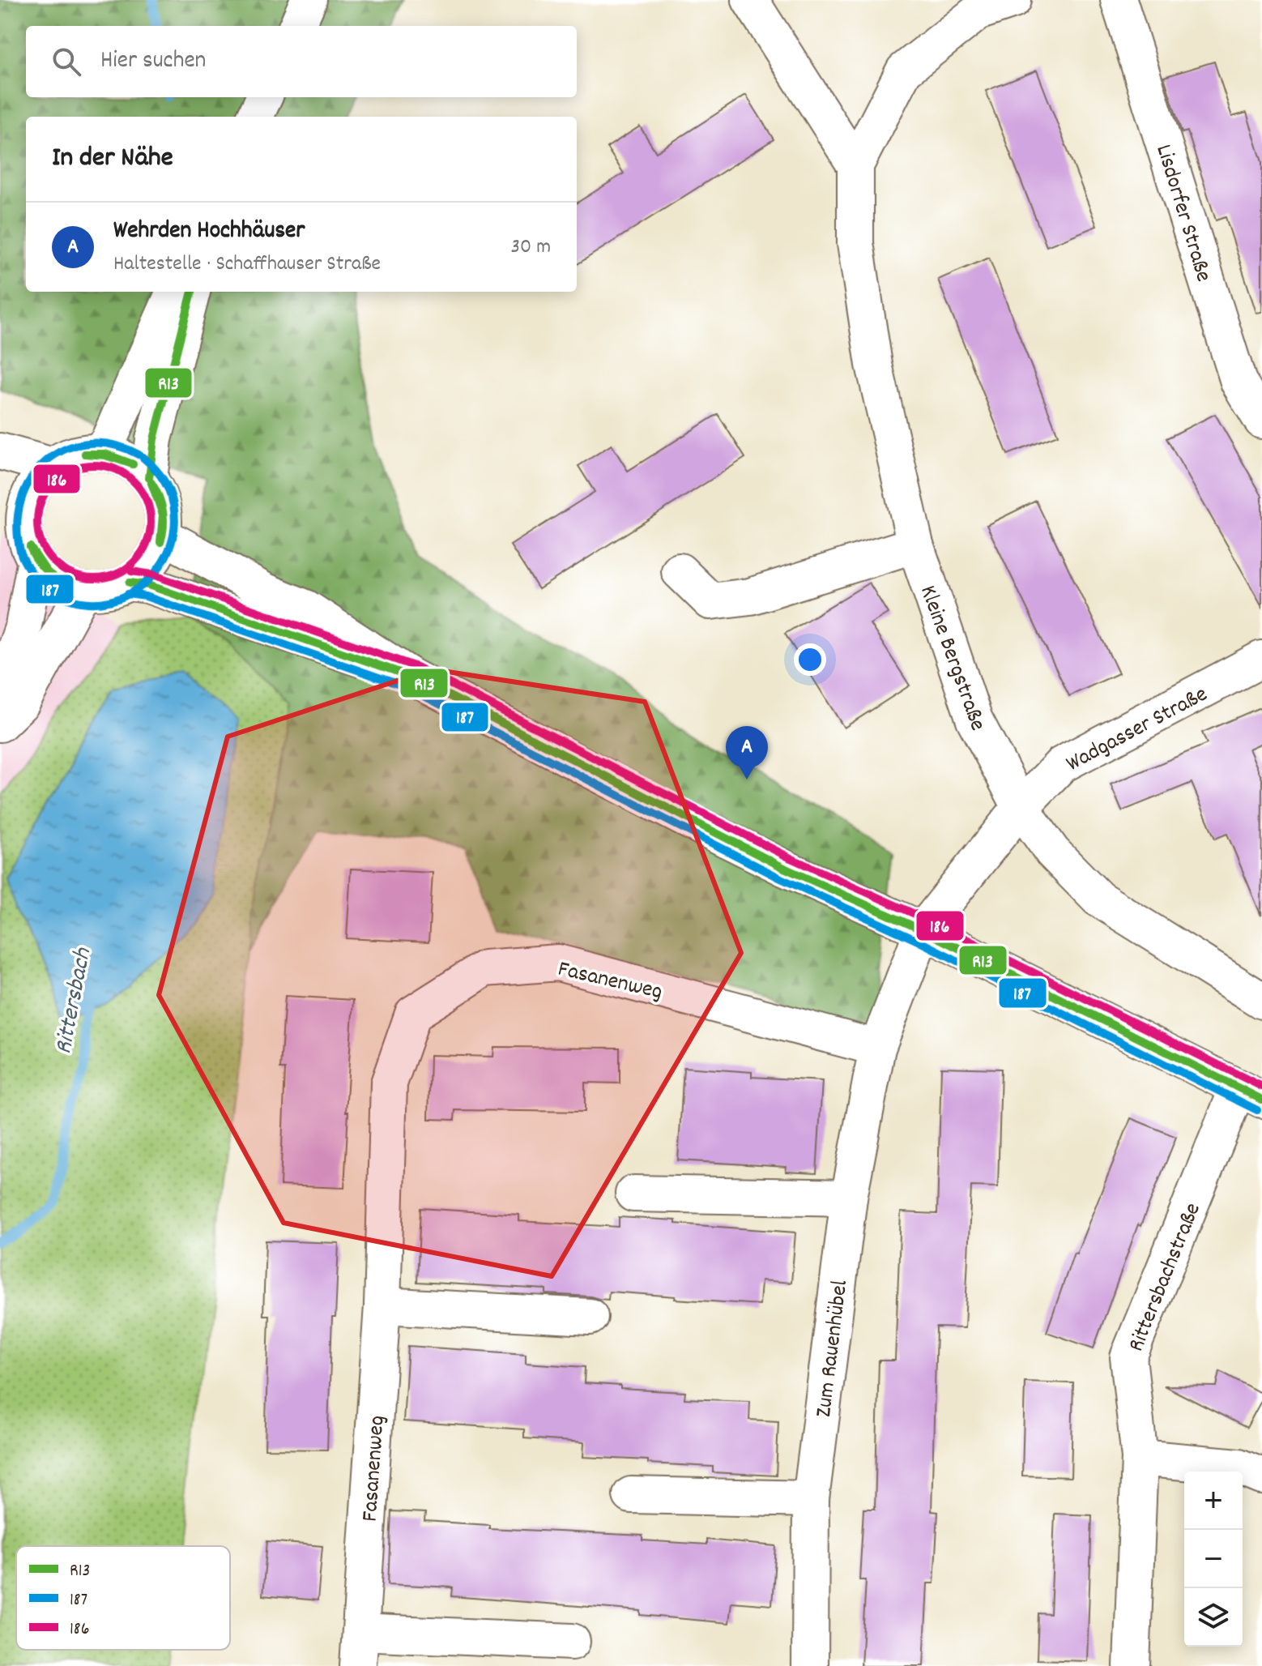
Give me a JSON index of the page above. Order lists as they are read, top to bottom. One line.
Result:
{"streets":{"street":["Lisdorfer Straße","Kleine Bergstraße","Wadgasser Straße","Fasanenweg","Rittersbachstraße","Zum Rauenhübel"]},"crossings":[["Kleine Bergstraße","Wadgasser Straße"],["Wadgasser Straße","Zum Rauenhübel"],["Fasanenweg","Zum Rauenhübel"]],"water":["Rittersbach"],"lines":["transit line R13","transit line 187","transit line 186"],"legend":["R13","187","186"],"page":{"search":"Hier suchen","heading":"In der Nähe","list":[{"mark":"A","name":"Wehrden Hochhäuser","note":"Haltestelle · Schaffhauser Straße","value":"30 m"}],"pins":"A","map_buttons":["+","−"]}}
